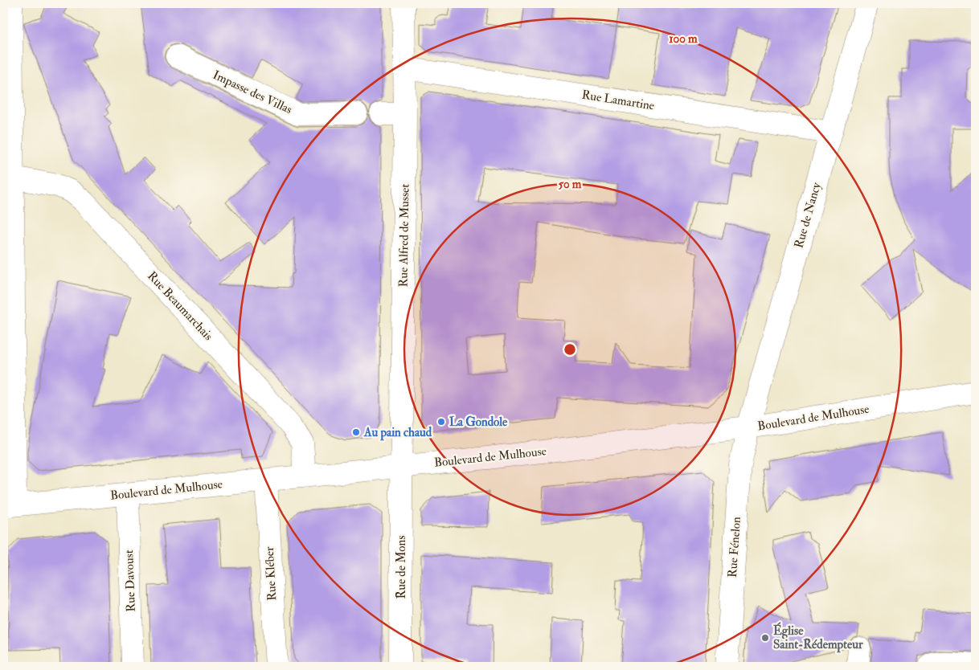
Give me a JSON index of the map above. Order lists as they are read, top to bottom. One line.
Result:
{"streets":{"street":["Impasse des Villas","Rue Lamartine","Rue de Nancy","Rue Alfred de Musset","Rue Beaumarchais","Boulevard de Mulhouse","Rue Fénelon","Rue de Mons","Rue Kléber","Rue Davoust"]},"crossings":[["Rue Lamartine","Rue de Nancy"],["Rue Lamartine","Rue Alfred de Musset"],["Rue de Nancy","Boulevard de Mulhouse"],["Rue de Nancy","Rue Fénelon"],["Rue Alfred de Musset","Boulevard de Mulhouse"],["Rue Alfred de Musset","Rue de Mons"],["Rue Beaumarchais","Boulevard de Mulhouse"],["Boulevard de Mulhouse","Rue Fénelon"],["Boulevard de Mulhouse","Rue de Mons"],["Boulevard de Mulhouse","Rue Kléber"],["Boulevard de Mulhouse","Rue Davoust"]],"places":["La Gondole","Au pain chaud","Église Saint-Rédempteur"],"rings":["100 m","50 m"]}
